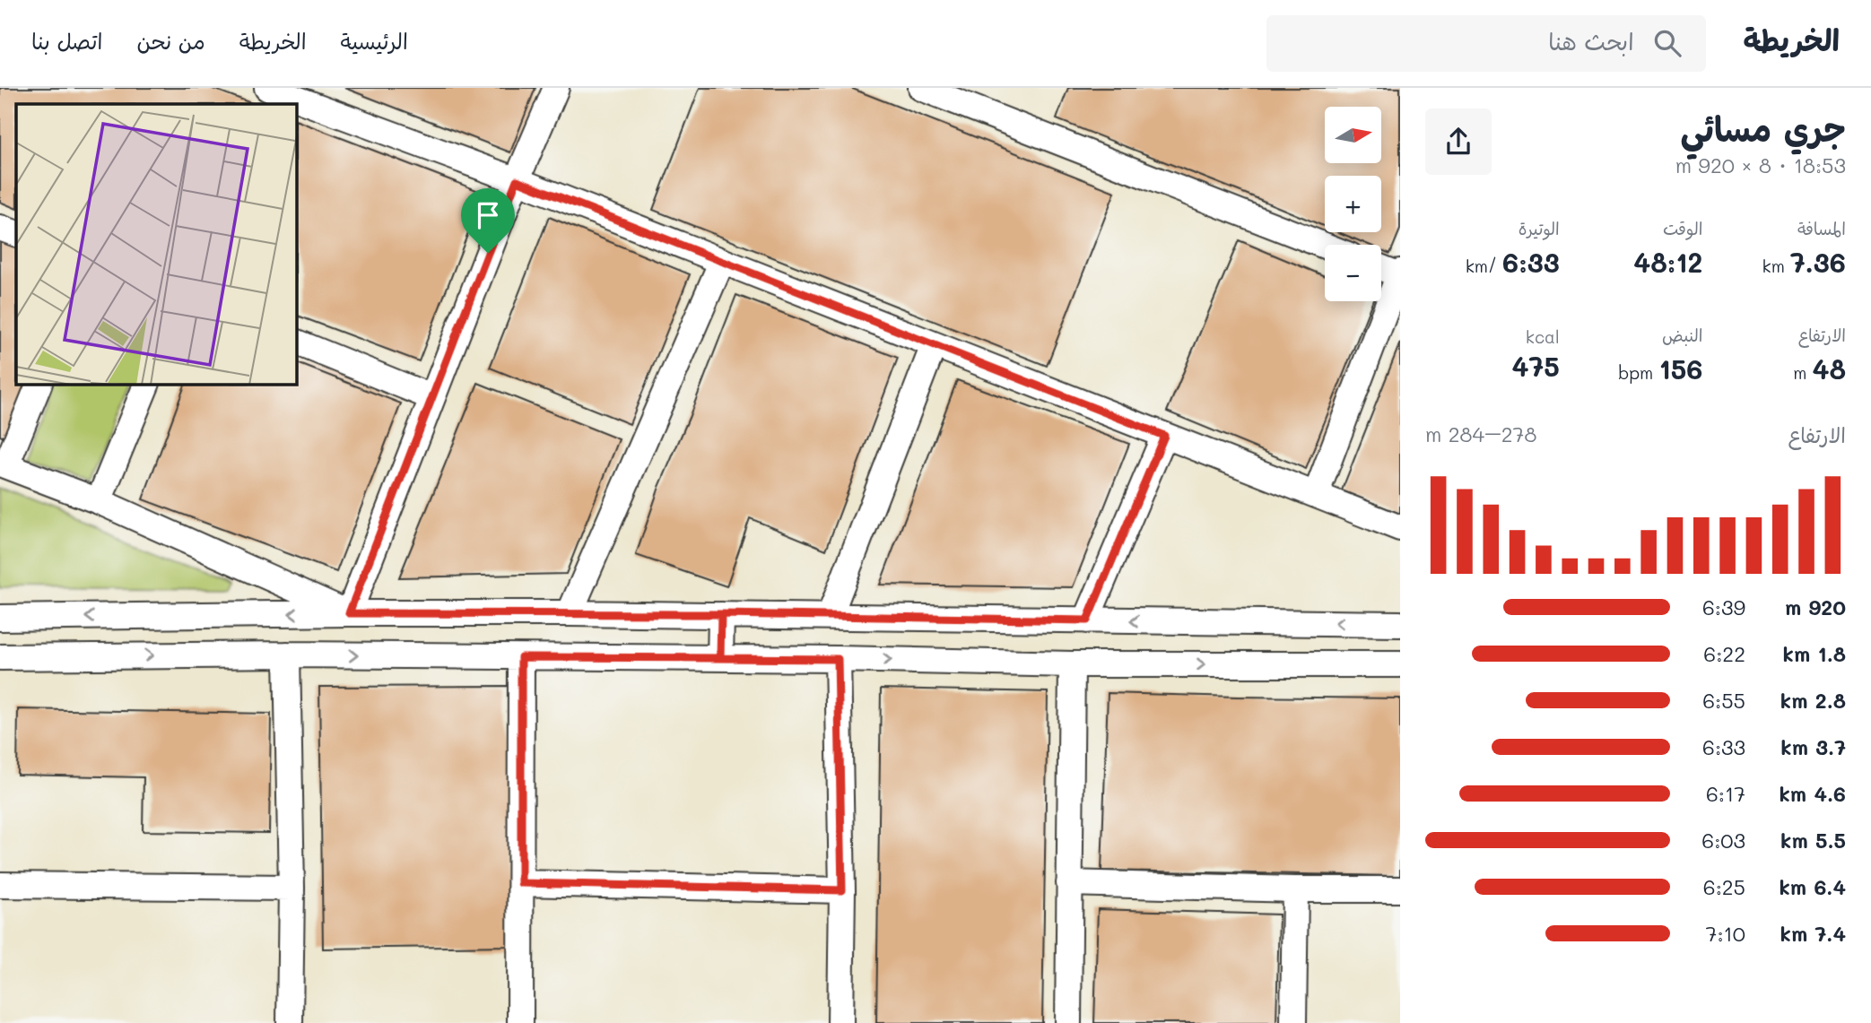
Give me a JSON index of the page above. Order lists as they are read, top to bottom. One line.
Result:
{"north":"right","page":{"header":"الخريطة","search":"ابحث هنا","nav":["الرئيسية","الخريطة","من نحن","اتصل بنا"],"heading":["جري مسائي","18:53 · 8 × 920 m"],"map_buttons":["+","−"],"stats":[["المسافة","7.36 km"],["الوقت","48:12"],["الوتيرة","6:33 /km"],["الارتفاع","48 m"],["النبض","156 bpm"],["kcal","475"]],"chart":["الارتفاع","278–284 m"],"list":[{"name":"920 m","note":"6:39"},{"name":"1.8 km","note":"6:22"},{"name":"2.8 km","note":"6:55"},{"name":"3.7 km","note":"6:33"},{"name":"4.6 km","note":"6:17"},{"name":"5.5 km","note":"6:03"},{"name":"6.4 km","note":"6:25"},{"name":"7.4 km","note":"7:10"}]}}
